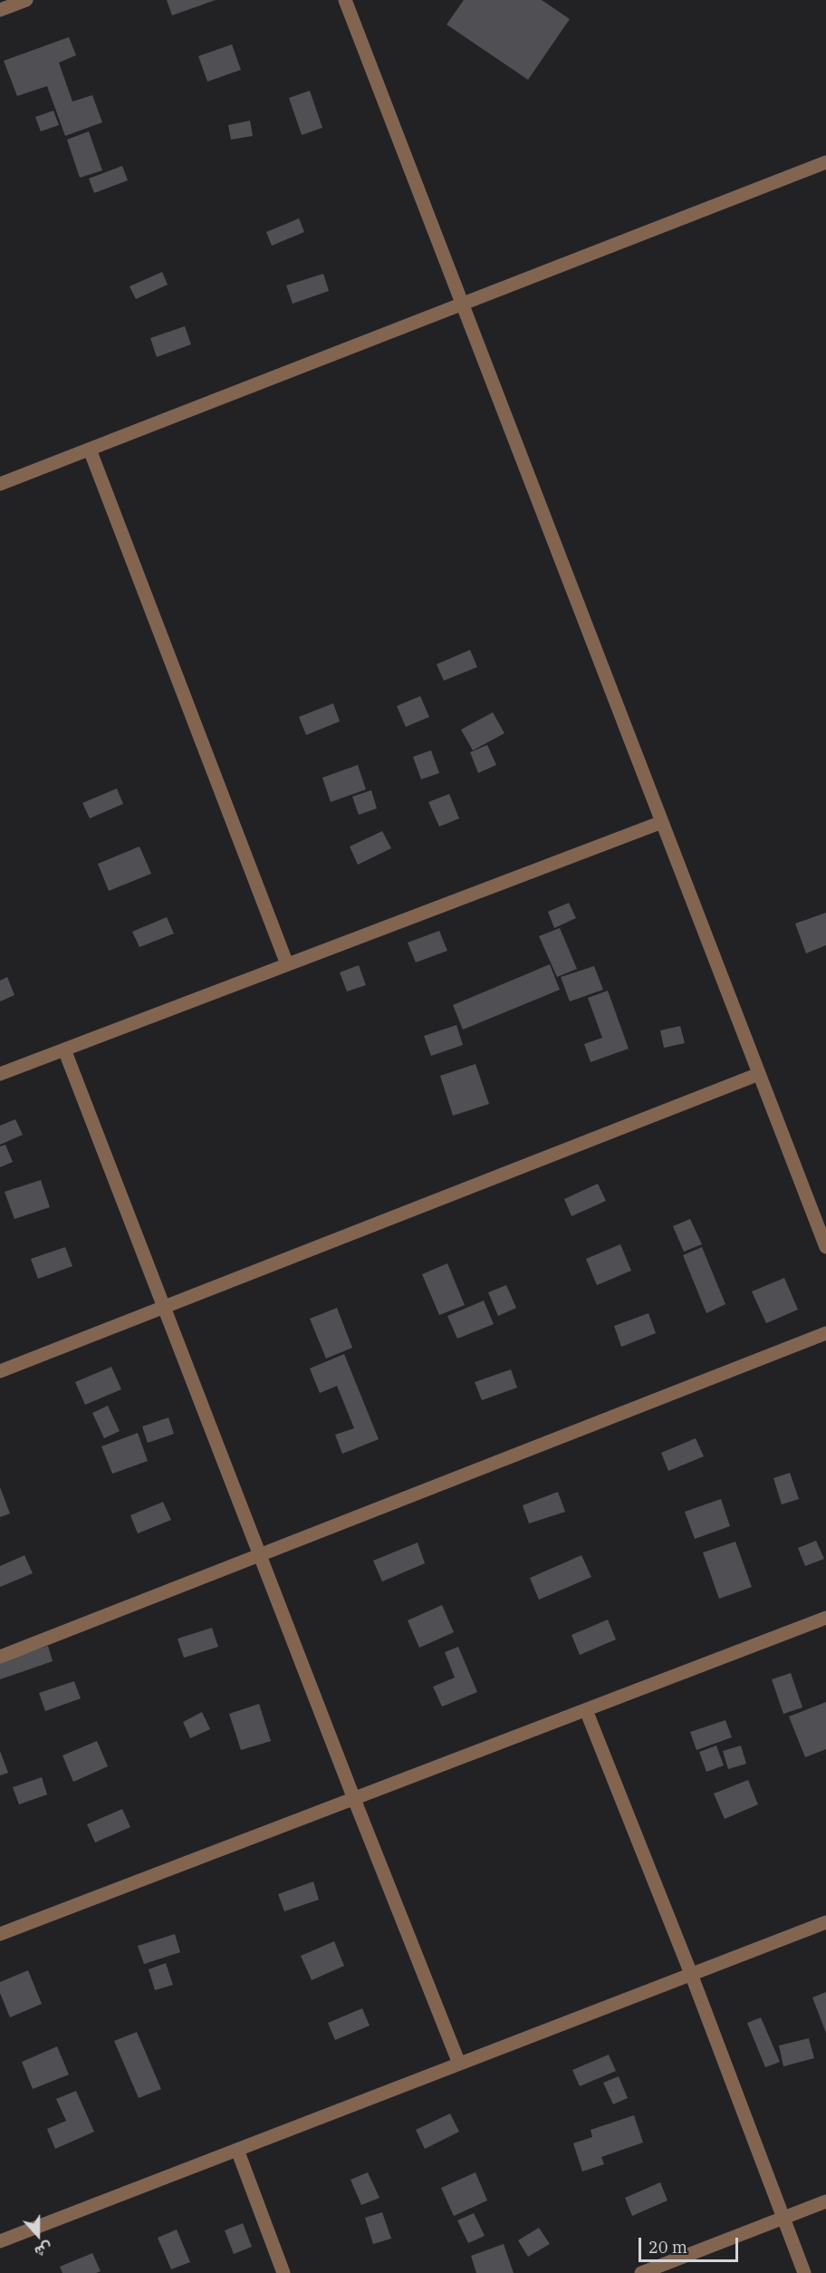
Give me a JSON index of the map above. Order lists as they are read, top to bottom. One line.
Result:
{"scale_bar":"20 m","north":"bottom"}
